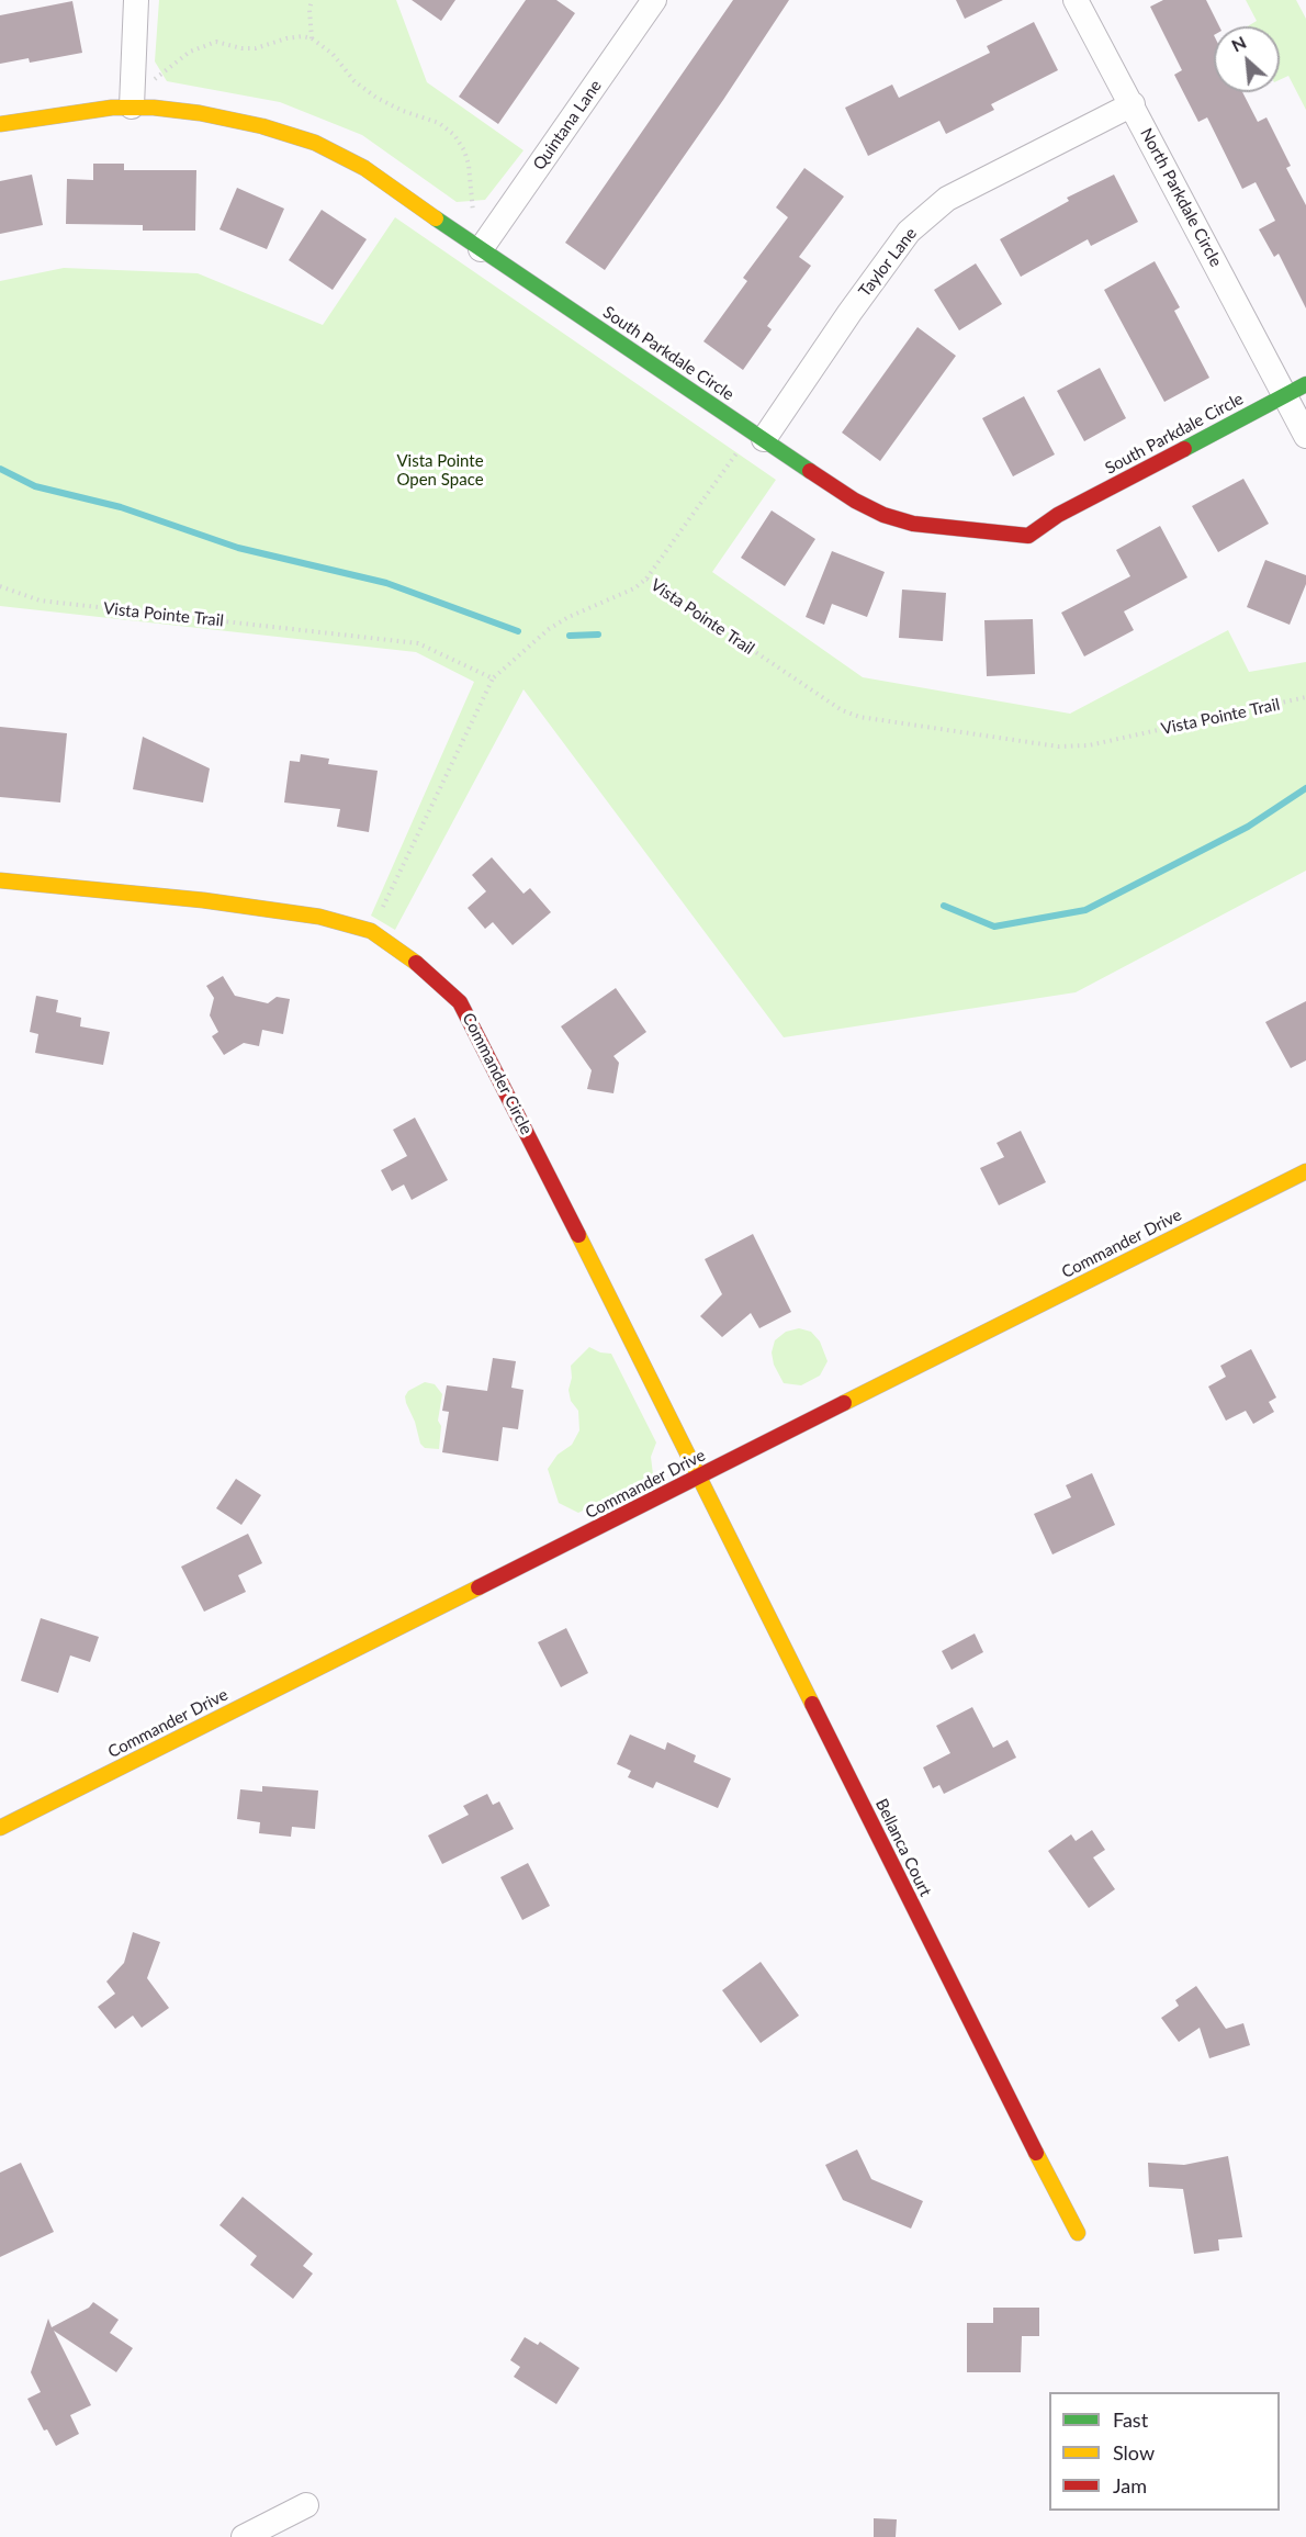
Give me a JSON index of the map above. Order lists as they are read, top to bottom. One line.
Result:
{"streets":{"street":["Quintana Lane","North Parkdale Circle","Taylor Lane","South Parkdale Circle","Commander Circle","Commander Drive","Bellanca Court"],"path":["Vista Pointe Trail"]},"crossings":[["Quintana Lane","South Parkdale Circle"],["North Parkdale Circle","Taylor Lane"],["North Parkdale Circle","South Parkdale Circle"],["Taylor Lane","South Parkdale Circle"],["Commander Circle","Commander Drive"],["Commander Circle","Bellanca Court"],["Commander Drive","Bellanca Court"]],"parks":["Vista Pointe Open Space"],"legend":["Fast","Slow","Jam"],"north":"top left"}
